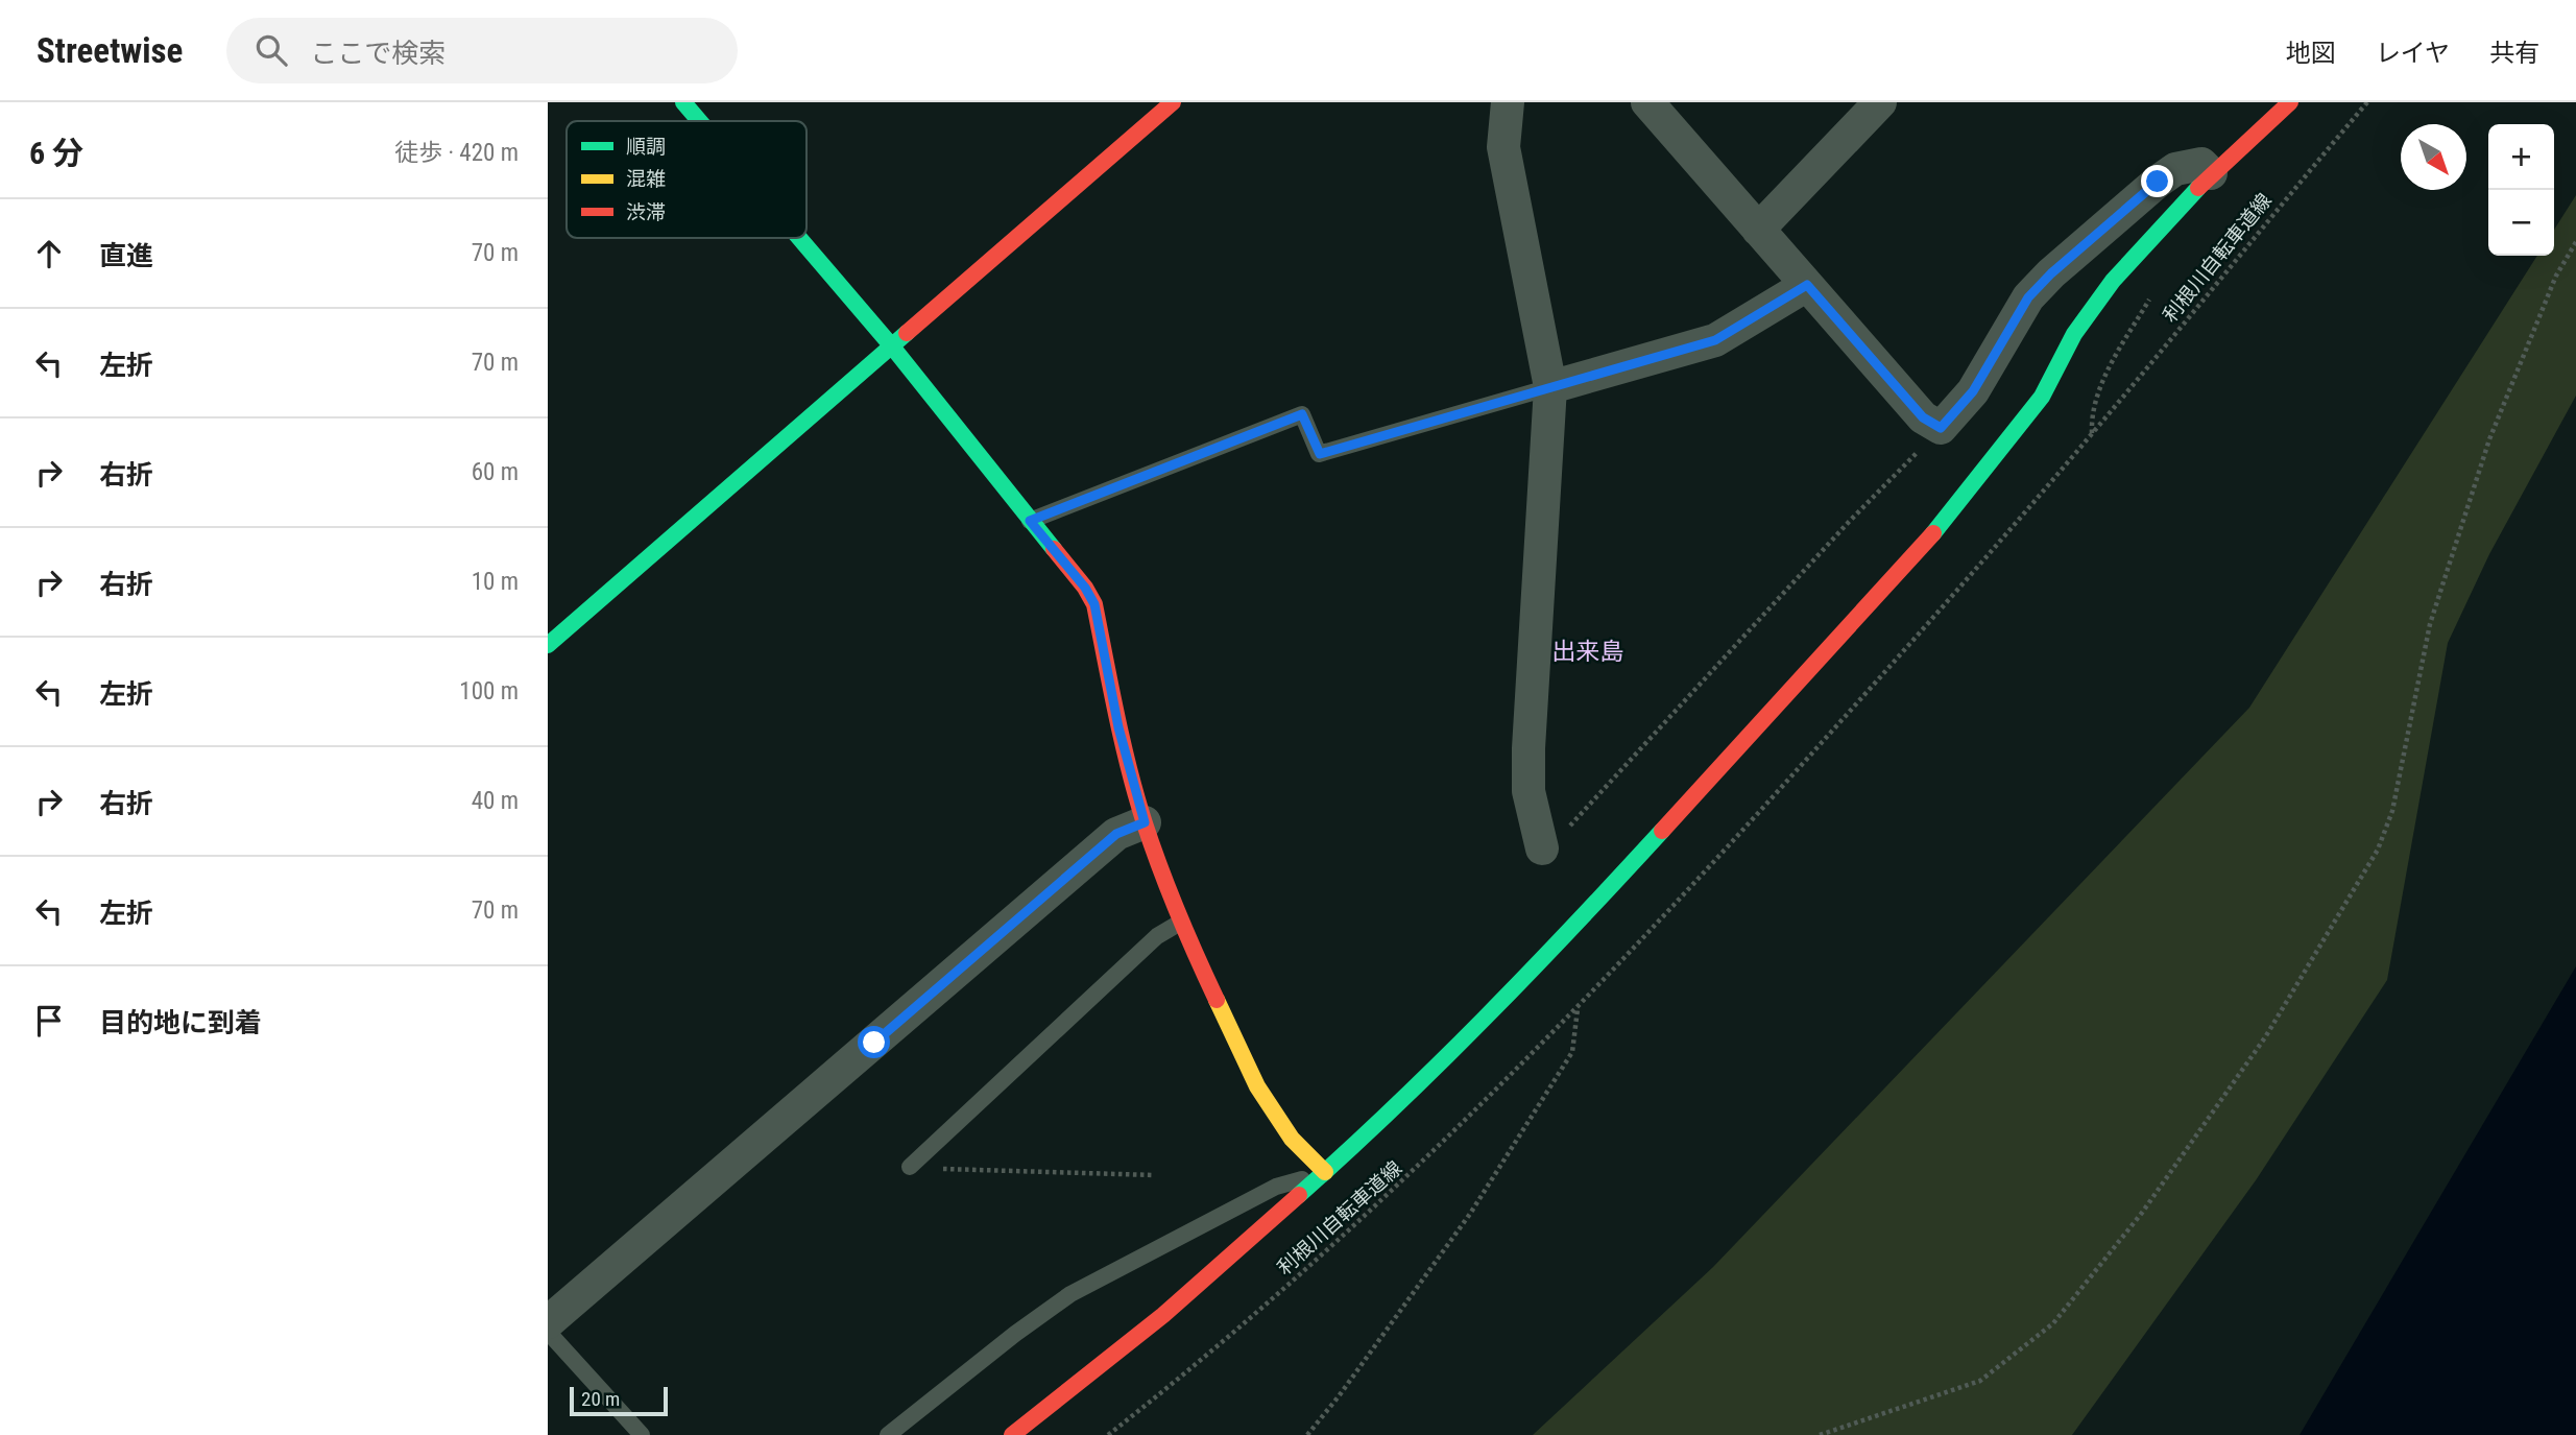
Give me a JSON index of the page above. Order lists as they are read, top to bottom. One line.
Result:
{"streets":{"path":["利根川自転車道線"]},"districts":["出来島"],"legend":["順調","混雑","渋滞"],"scale_bar":"20 m","north":"bottom right","page":{"header":"Streetwise","search":"ここで検索","nav":["地図","レイヤ","共有"],"heading":["6 分","徒歩 · 420 m"],"map_buttons":["+","−"],"list":[["直進","70 m"],["左折","70 m"],["右折","60 m"],["右折","10 m"],["左折","100 m"],["右折","40 m"],["左折","70 m"],"目的地に到着"],"scale":"20 m"}}
